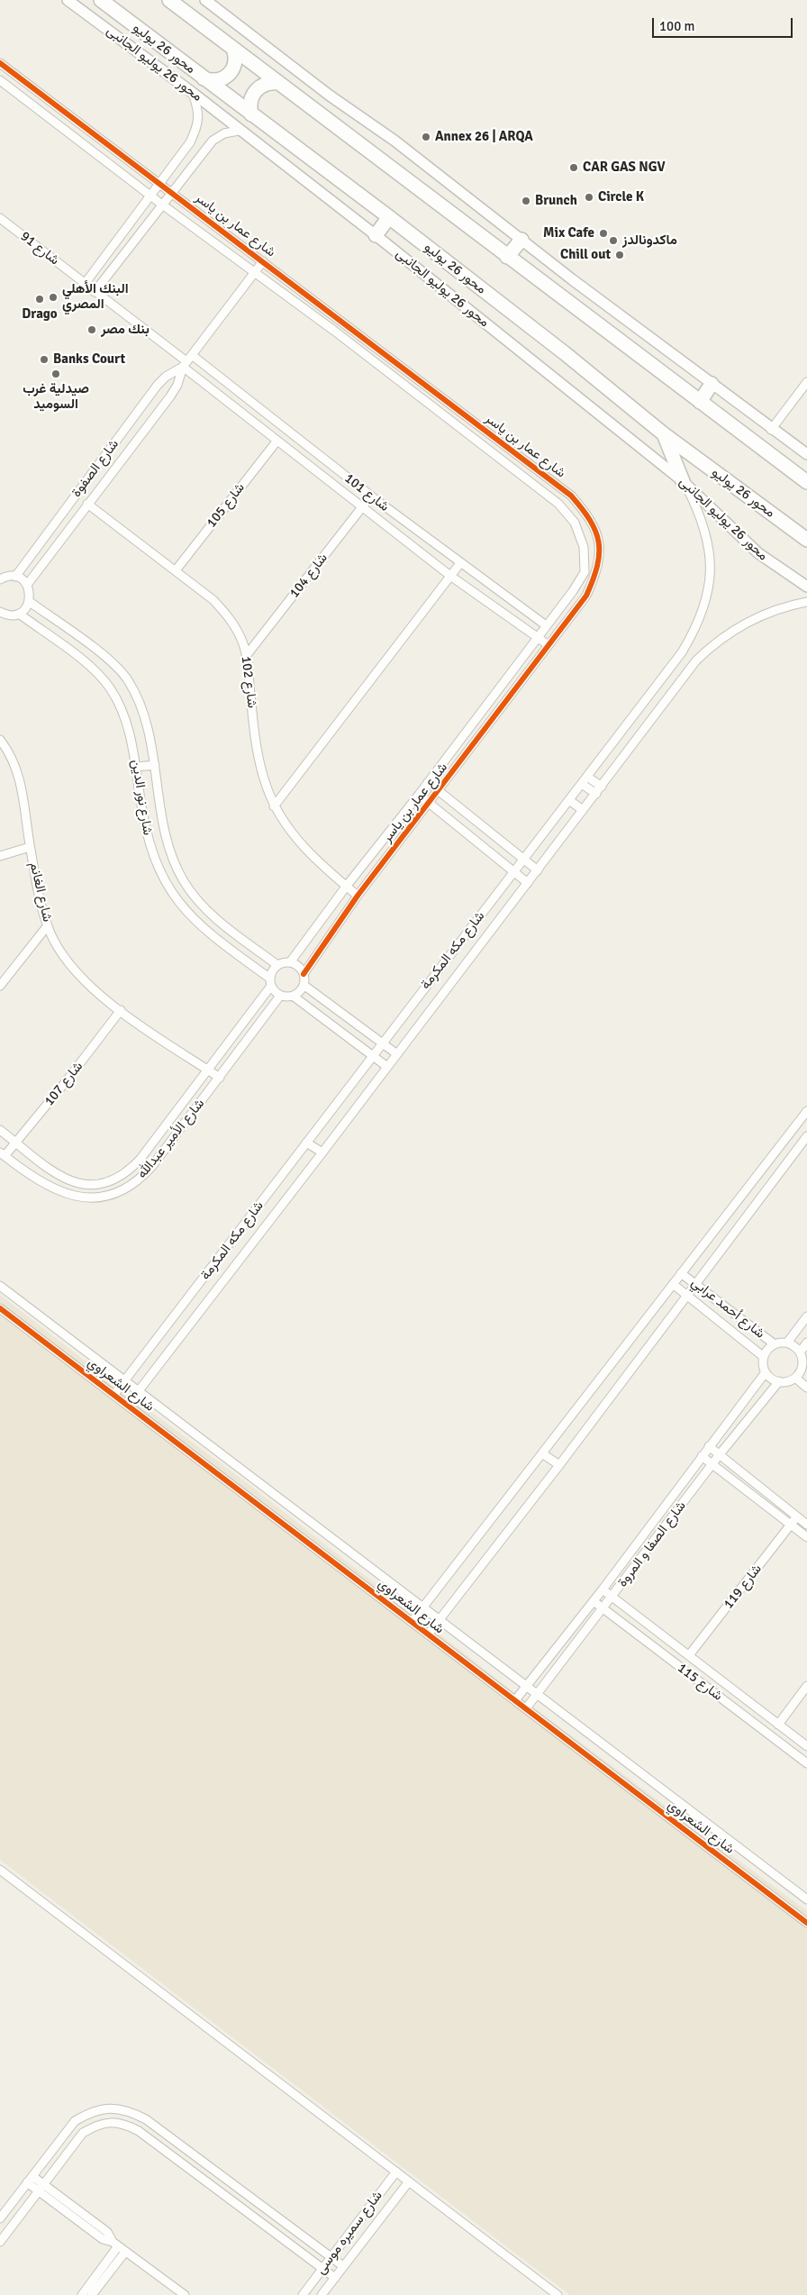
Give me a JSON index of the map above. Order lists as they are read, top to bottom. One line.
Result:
{"streets":{"highway":["محور 26 يوليو"],"street":["محور 26 يوليو الجانبى","شارع عمار بن ياسر","شارع 91","شارع الصفوة","شارع 101","شارع 105","شارع 104","شارع 102","شارع نور الدين","شارع الغانم","شارع مكه المكرمة","شارع 107","شارع الأمير عبدالله","شارع أحمد عرابي","شارع الشعراوي","شارع الصفا و المروة","شارع 119","شارع 115","شارع سميره موسى"]},"crossings":[["محور 26 يوليو الجانبى","شارع مكه المكرمة"],["شارع عمار بن ياسر","شارع الصفوة"],["شارع عمار بن ياسر","شارع 101"],["شارع عمار بن ياسر","شارع 102"],["شارع عمار بن ياسر","شارع نور الدين"],["شارع عمار بن ياسر","شارع الأمير عبدالله"],["شارع 91","شارع الصفوة"],["شارع 91","شارع 101"],["شارع الصفوة","شارع 101"],["شارع الصفوة","شارع 102"],["شارع 101","شارع 105"],["شارع 101","شارع 104"],["شارع 105","شارع 102"],["شارع 104","شارع 102"],["شارع نور الدين","شارع الأمير عبدالله"],["شارع الغانم","شارع 107"],["شارع الغانم","شارع الأمير عبدالله"],["شارع مكه المكرمة","شارع الشعراوي"],["شارع 107","شارع الأمير عبدالله"],["شارع أحمد عرابي","شارع الصفا و المروة"],["شارع الشعراوي","شارع الصفا و المروة"],["شارع الصفا و المروة","شارع 115"],["شارع 119","شارع 115"]],"places":["Annex 26 | ARQA","CAR GAS NGV","Circle K","Brunch","Mix Cafe","ماكدونالدز","Chill out","البنك الأهلي المصري","Drago","بنك مصر","Banks Court","صيدلية غرب السوميد"],"scale_bar":"100 m"}
